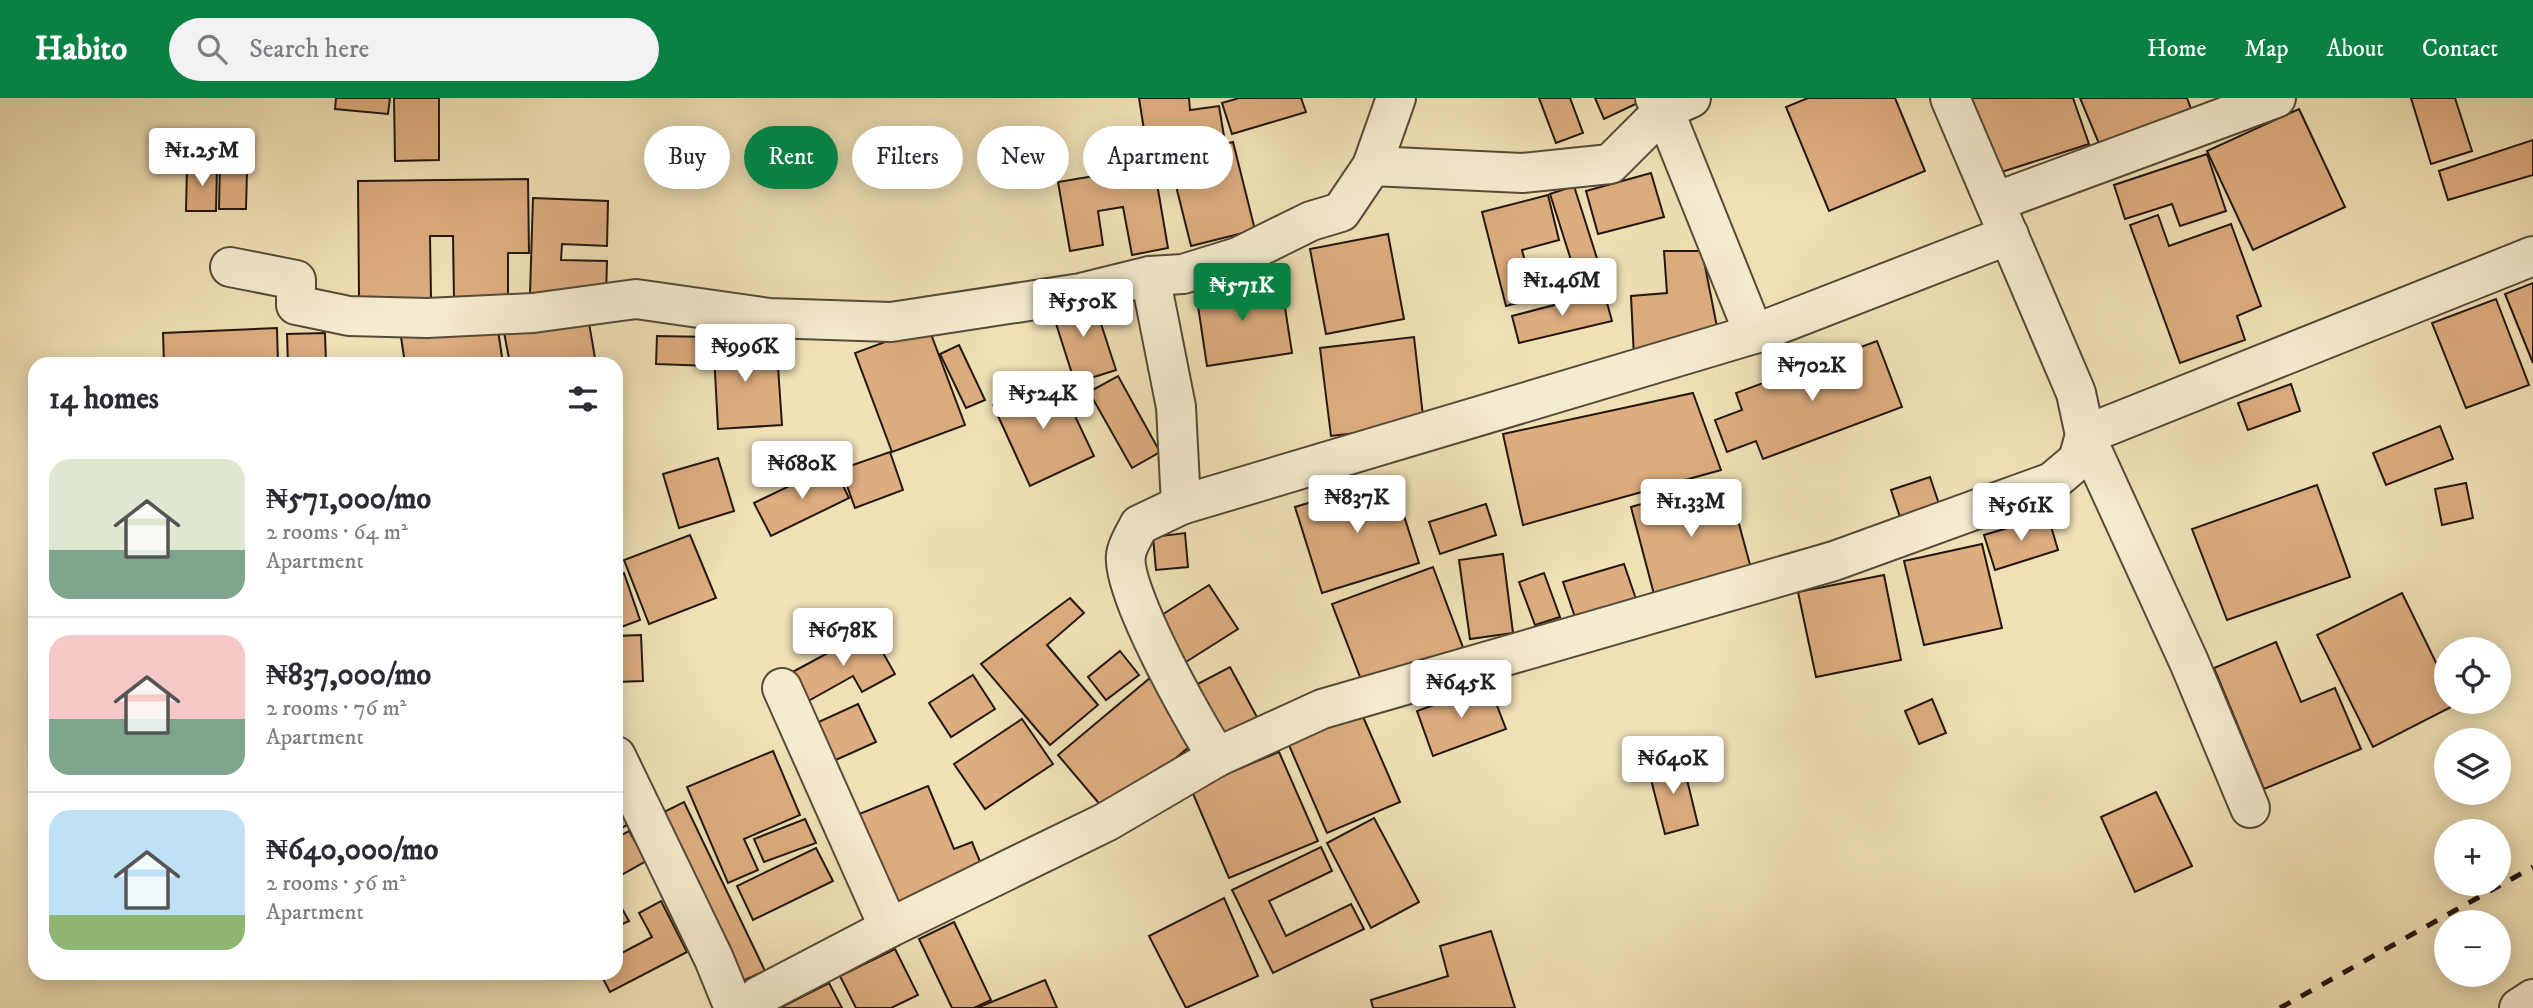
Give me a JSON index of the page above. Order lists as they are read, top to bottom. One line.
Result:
{"page":{"header":"Habito","search":"Search here","nav":["Home","Map","About","Contact"],"chip":["Buy","Rent","Filters","New","Apartment"],"price":["₦1.25M","₦1.46M","₦571K","₦550K","₦996K","₦702K","₦524K","₦680K","₦837K","₦1.33M","₦561K","₦678K","₦645K","₦640K"],"heading":"14 homes","list":[{"name":"₦571,000/mo","note":"2 rooms · 64 m² · Apartment"},{"name":"₦837,000/mo","note":"2 rooms · 76 m² · Apartment"},{"name":"₦640,000/mo","note":"2 rooms · 56 m² · Apartment"}],"map_buttons":["+","−"]}}
